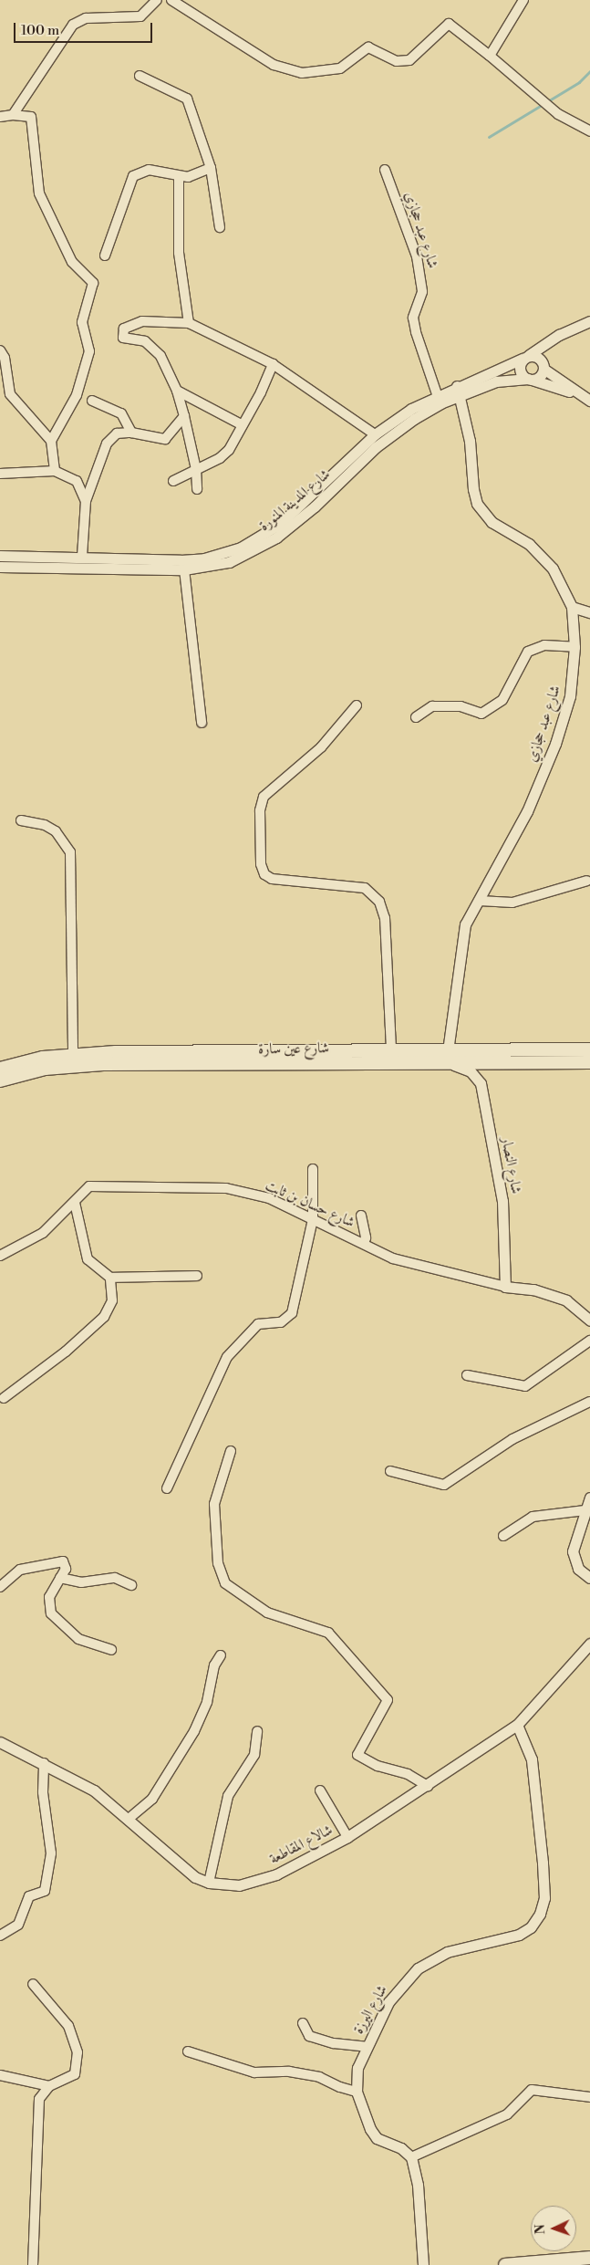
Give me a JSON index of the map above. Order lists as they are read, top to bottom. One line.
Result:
{"streets":{"main road":["شارع عين سارة"],"street":["شارع عبد حجازي","شارع المدينة المنورة","شارع النصار","شارع حسان بن ثابت","شالاع المقاطعة","شارع اليرزة"]},"crossings":[["شارع عبد حجازي","شارع المدينة المنورة"],["شارع عبد حجازي","شارع عين سارة"],["شارع عين سارة","شارع النصار"],["شارع النصار","شارع حسان بن ثابت"],["شالاع المقاطعة","شارع اليرزة"]],"scale_bar":"100 m","north":"left"}
